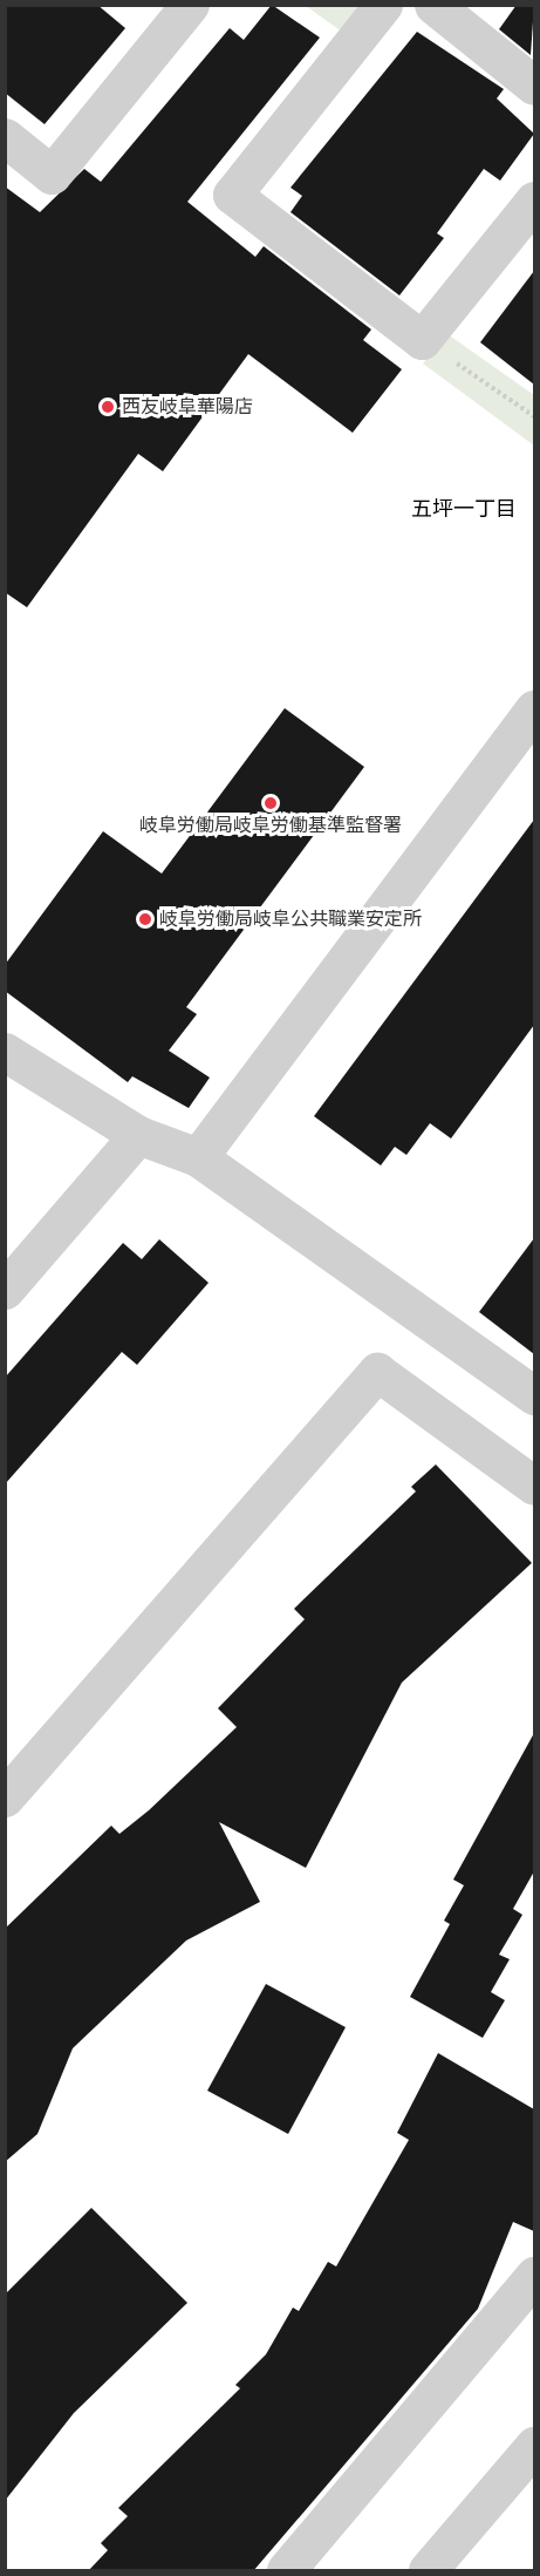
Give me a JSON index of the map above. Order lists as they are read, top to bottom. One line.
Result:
{"districts":["五坪一丁目"],"places":["西友岐阜華陽店","岐阜労働局岐阜労働基準監督署","岐阜労働局岐阜公共職業安定所"]}
